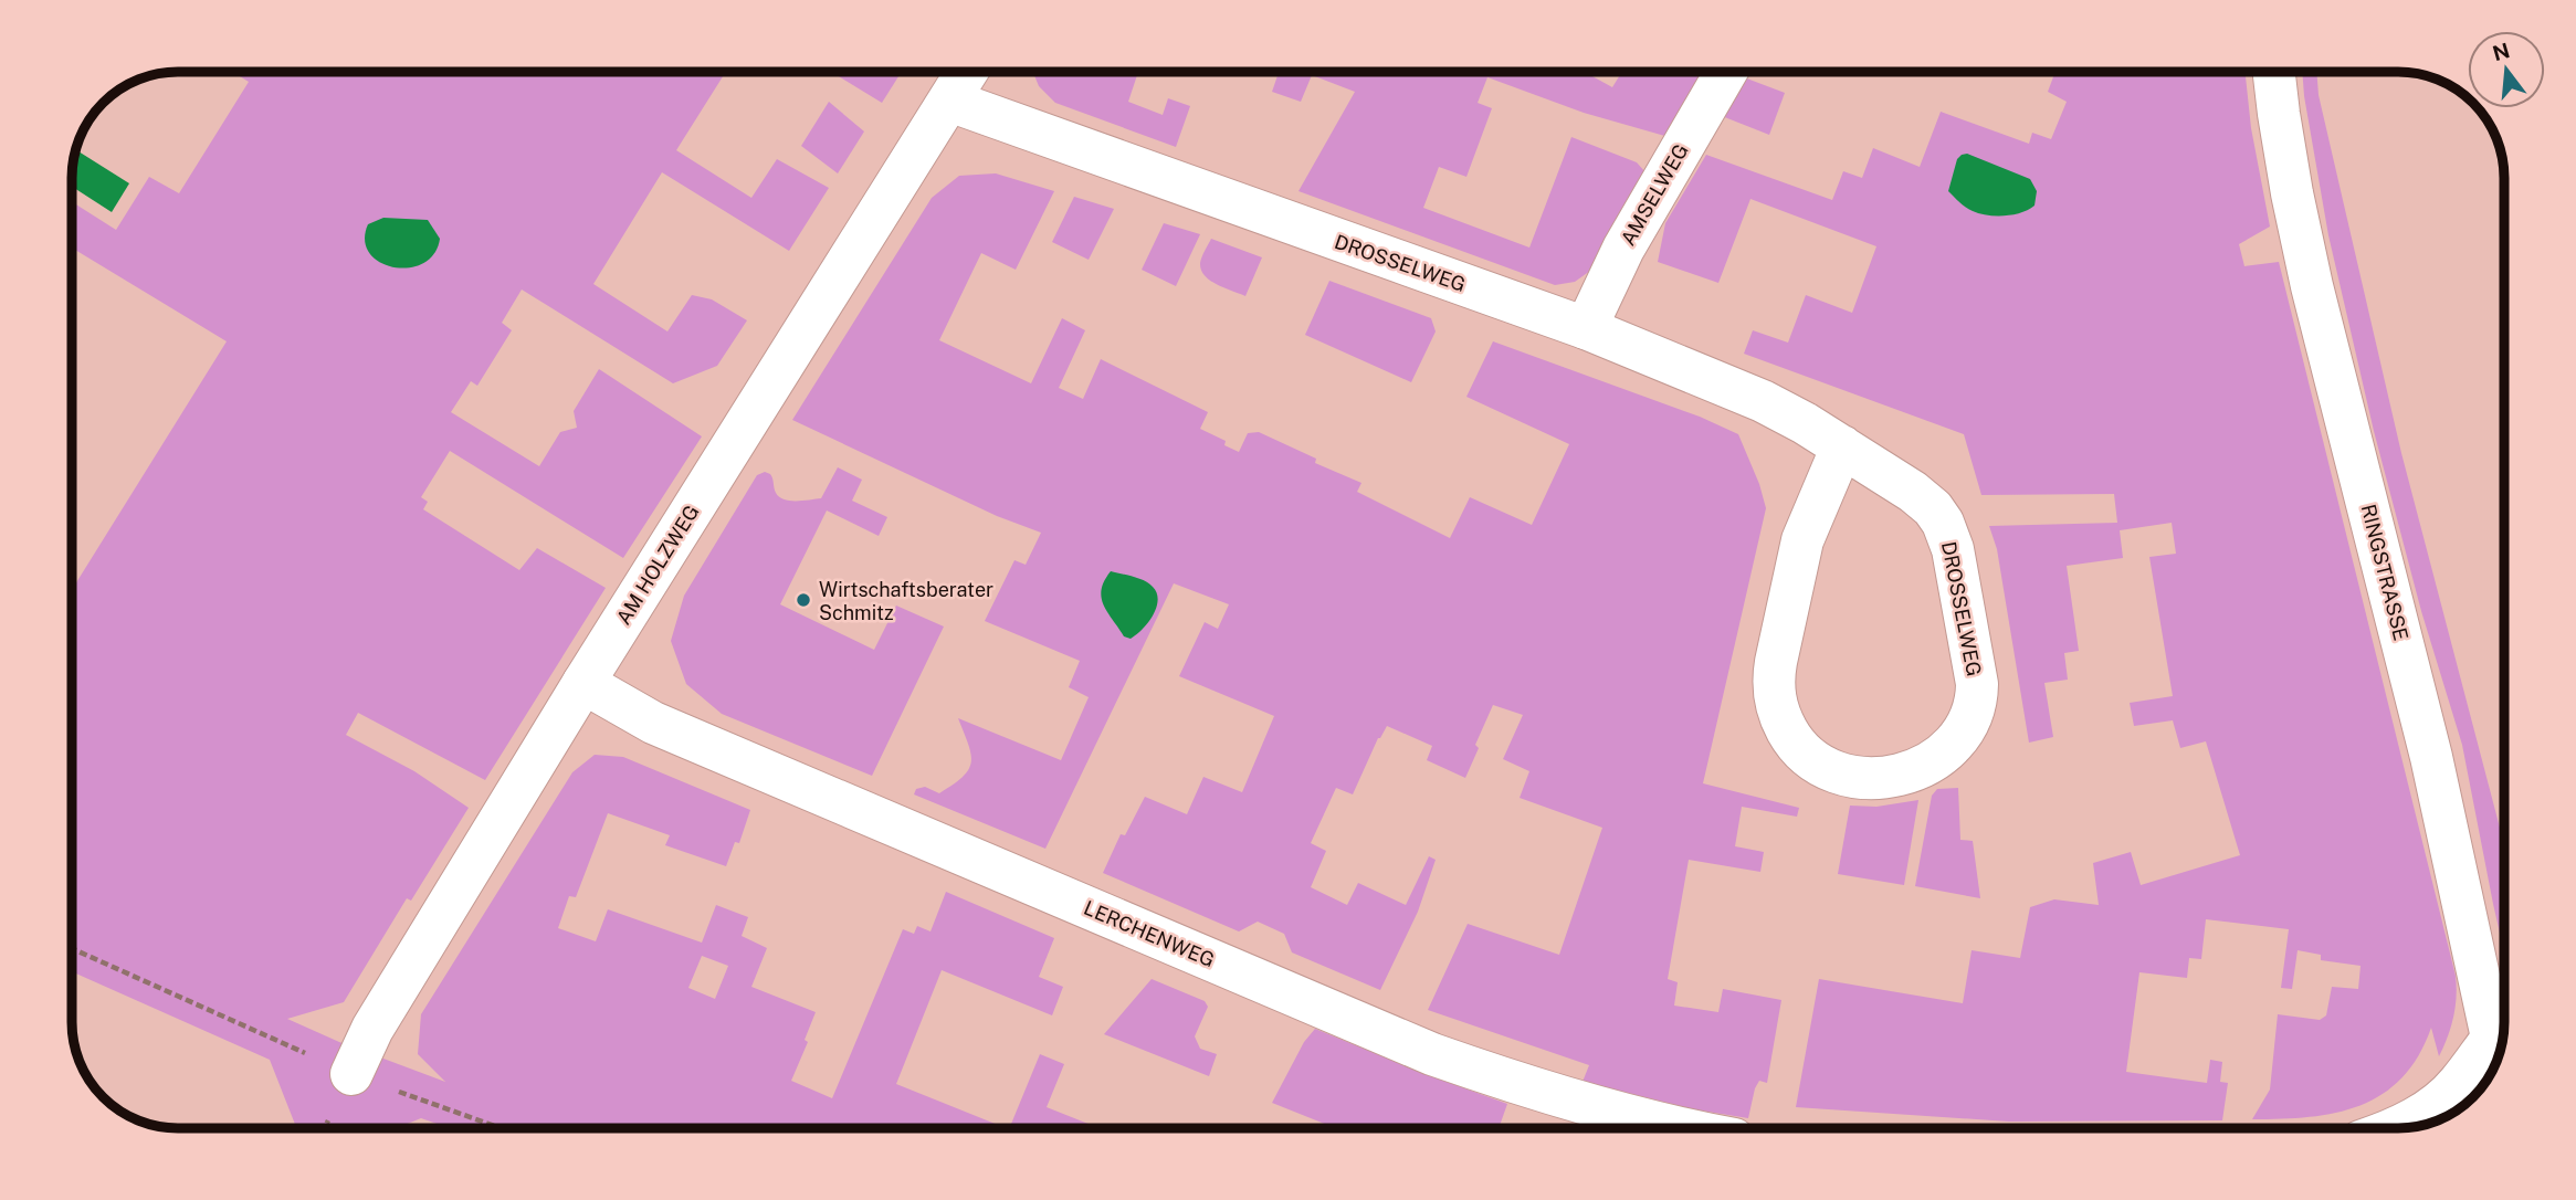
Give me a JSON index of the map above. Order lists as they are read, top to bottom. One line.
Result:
{"streets":{"street":["AMSELWEG","DROSSELWEG","AM HOLZWEG","RINGSTRASSE","LERCHENWEG"]},"crossings":[["AMSELWEG","DROSSELWEG"],["DROSSELWEG","AM HOLZWEG"],["AM HOLZWEG","LERCHENWEG"]],"places":["Wirtschaftsberater Schmitz"],"north":"top"}
